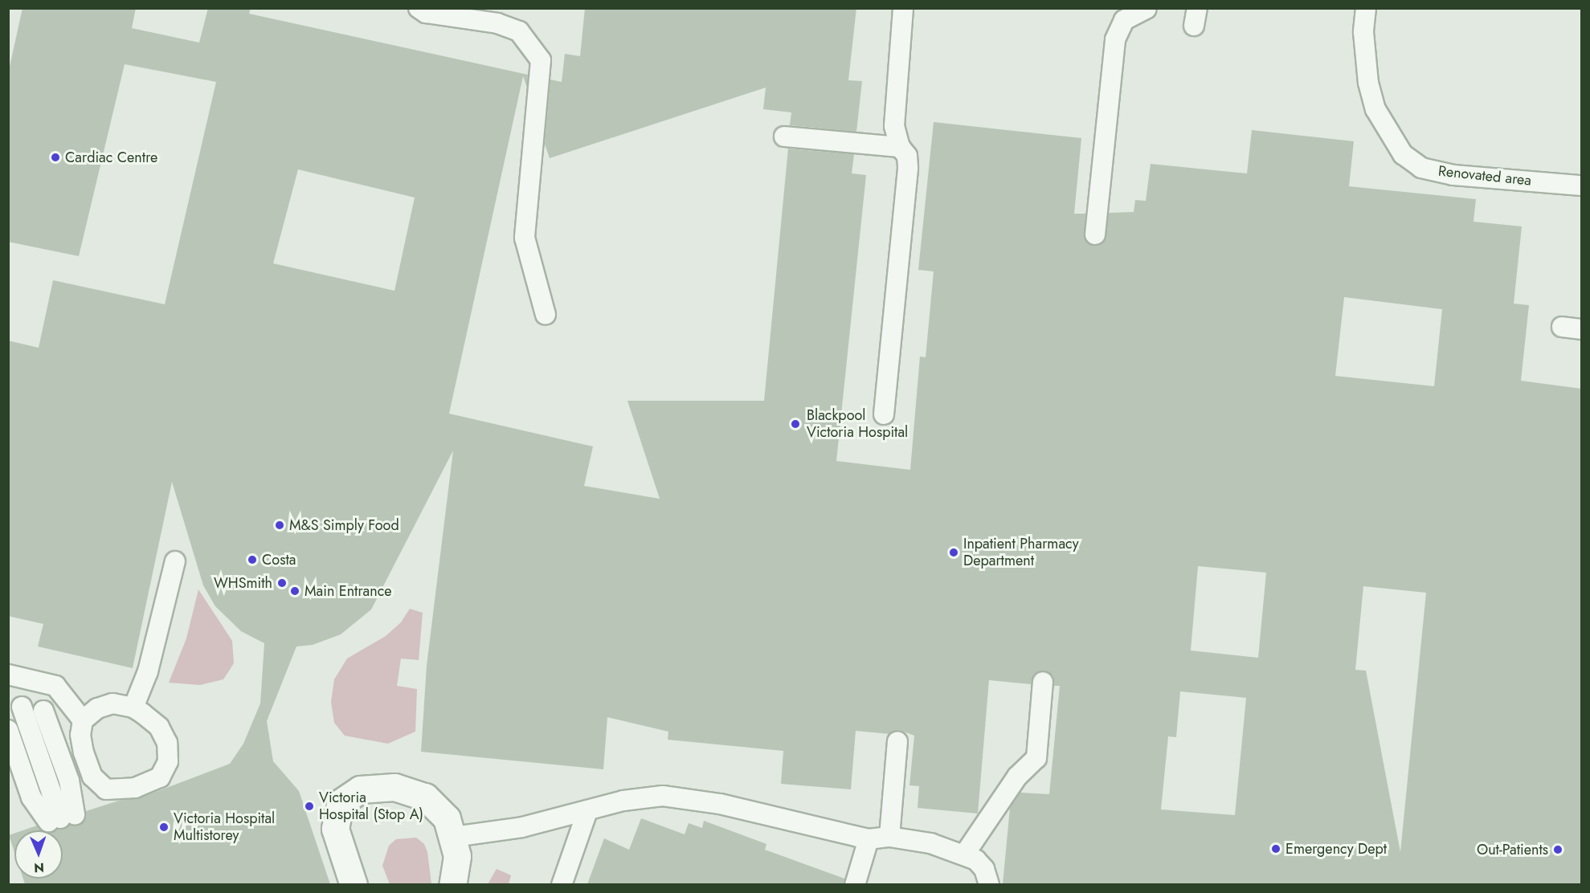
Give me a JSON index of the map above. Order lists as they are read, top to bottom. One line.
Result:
{"streets":{"lane":["Renovated area"]},"places":["Cardiac Centre","Blackpool Victoria Hospital","M&S Simply Food","Inpatient Pharmacy Department","Costa","WHSmith","Main Entrance","Victoria Hospital (Stop A)","Victoria Hospital Multistorey","Emergency Dept","Out-Patients"],"north":"bottom"}
